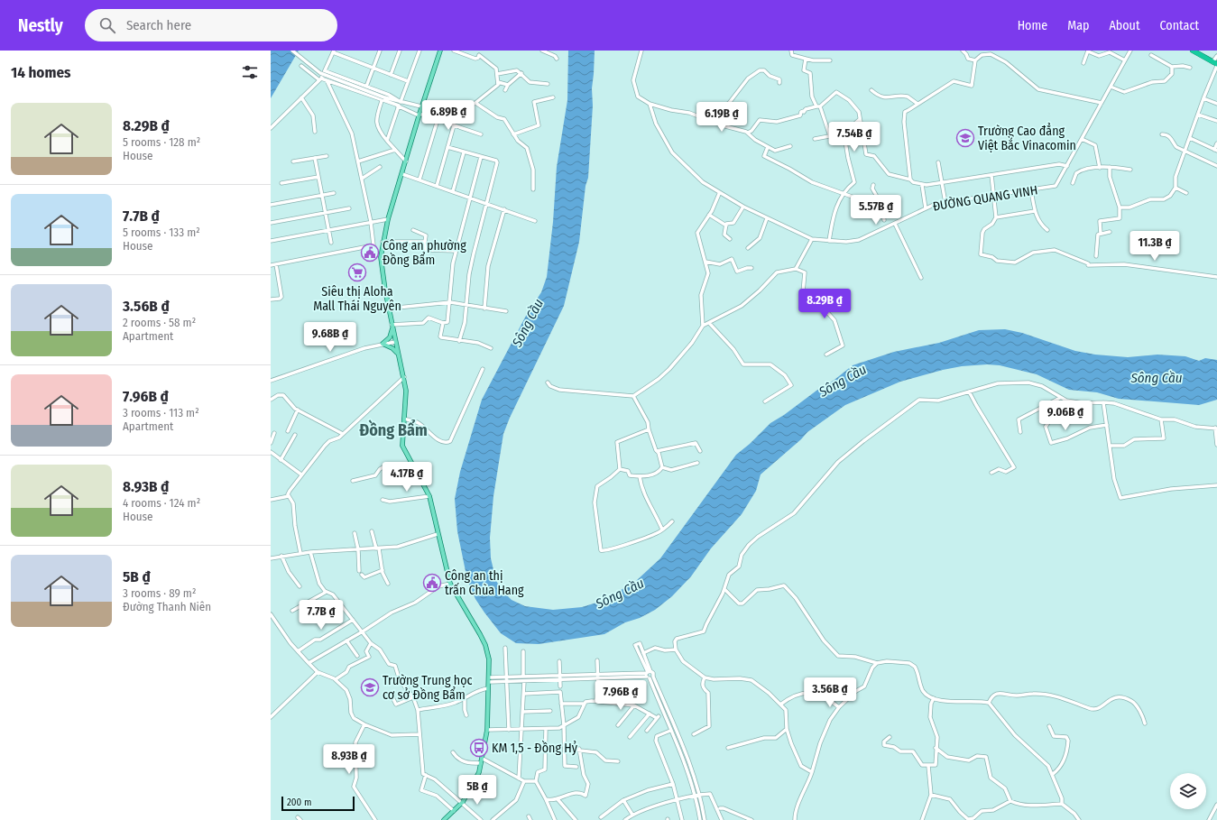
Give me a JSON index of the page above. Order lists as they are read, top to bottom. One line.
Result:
{"streets":{"street":["ĐƯỜNG QUANG VINH"]},"districts":["Đồng Bẩm"],"water":["Sông Cầu"],"places":{"school or university":["Trường Cao đẳng Việt Bắc Vinacomin","Trường Trung học cơ sở Đồng Bẩm"],"public building":["Công an phường Đồng Bẩm","Công an thị trấn Chùa Hang"],"supermarket":["Siêu thị Aloha Mall Thái Nguyên"],"bus stop":["KM 1,5 - Đồng Hỷ"]},"scale_bar":"200 m","page":{"header":"Nestly","search":"Search here","nav":["Home","Map","About","Contact"],"heading":"14 homes","list":[{"name":"8.29B ₫","note":"5 rooms · 128 m² · House"},{"name":"7.7B ₫","note":"5 rooms · 133 m² · House"},{"name":"3.56B ₫","note":"2 rooms · 58 m² · Apartment"},{"name":"7.96B ₫","note":"3 rooms · 113 m² · Apartment"},{"name":"8.93B ₫","note":"4 rooms · 124 m² · House"},{"name":"5B ₫","note":"3 rooms · 89 m² · Đường Thanh Niên"}],"price":["6.89B ₫","6.19B ₫","7.54B ₫","5.57B ₫","11.3B ₫","8.29B ₫","9.68B ₫","9.06B ₫","4.17B ₫","7.7B ₫","3.56B ₫","7.96B ₫","8.93B ₫","5B ₫"],"scale":"200 m"}}
